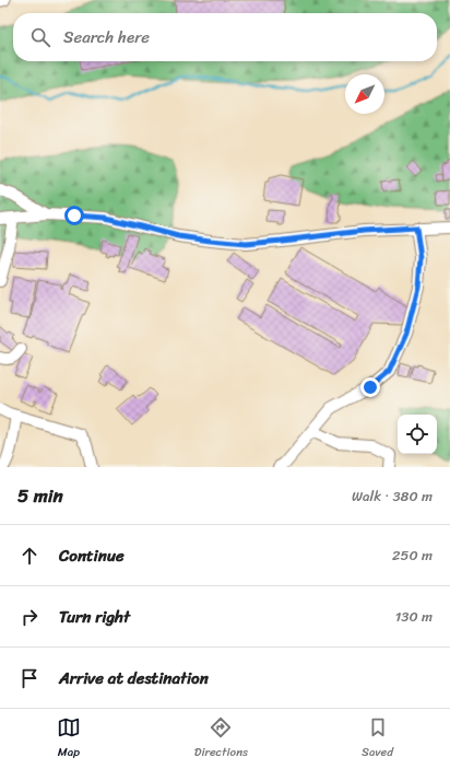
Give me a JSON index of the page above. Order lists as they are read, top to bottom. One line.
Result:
{"north":"bottom left","page":{"search":"Search here","heading":["5 min","Walk · 380 m"],"list":[["Continue","250 m"],["Turn right","130 m"],"Arrive at destination"],"nav":["Map","Directions","Saved"]}}
